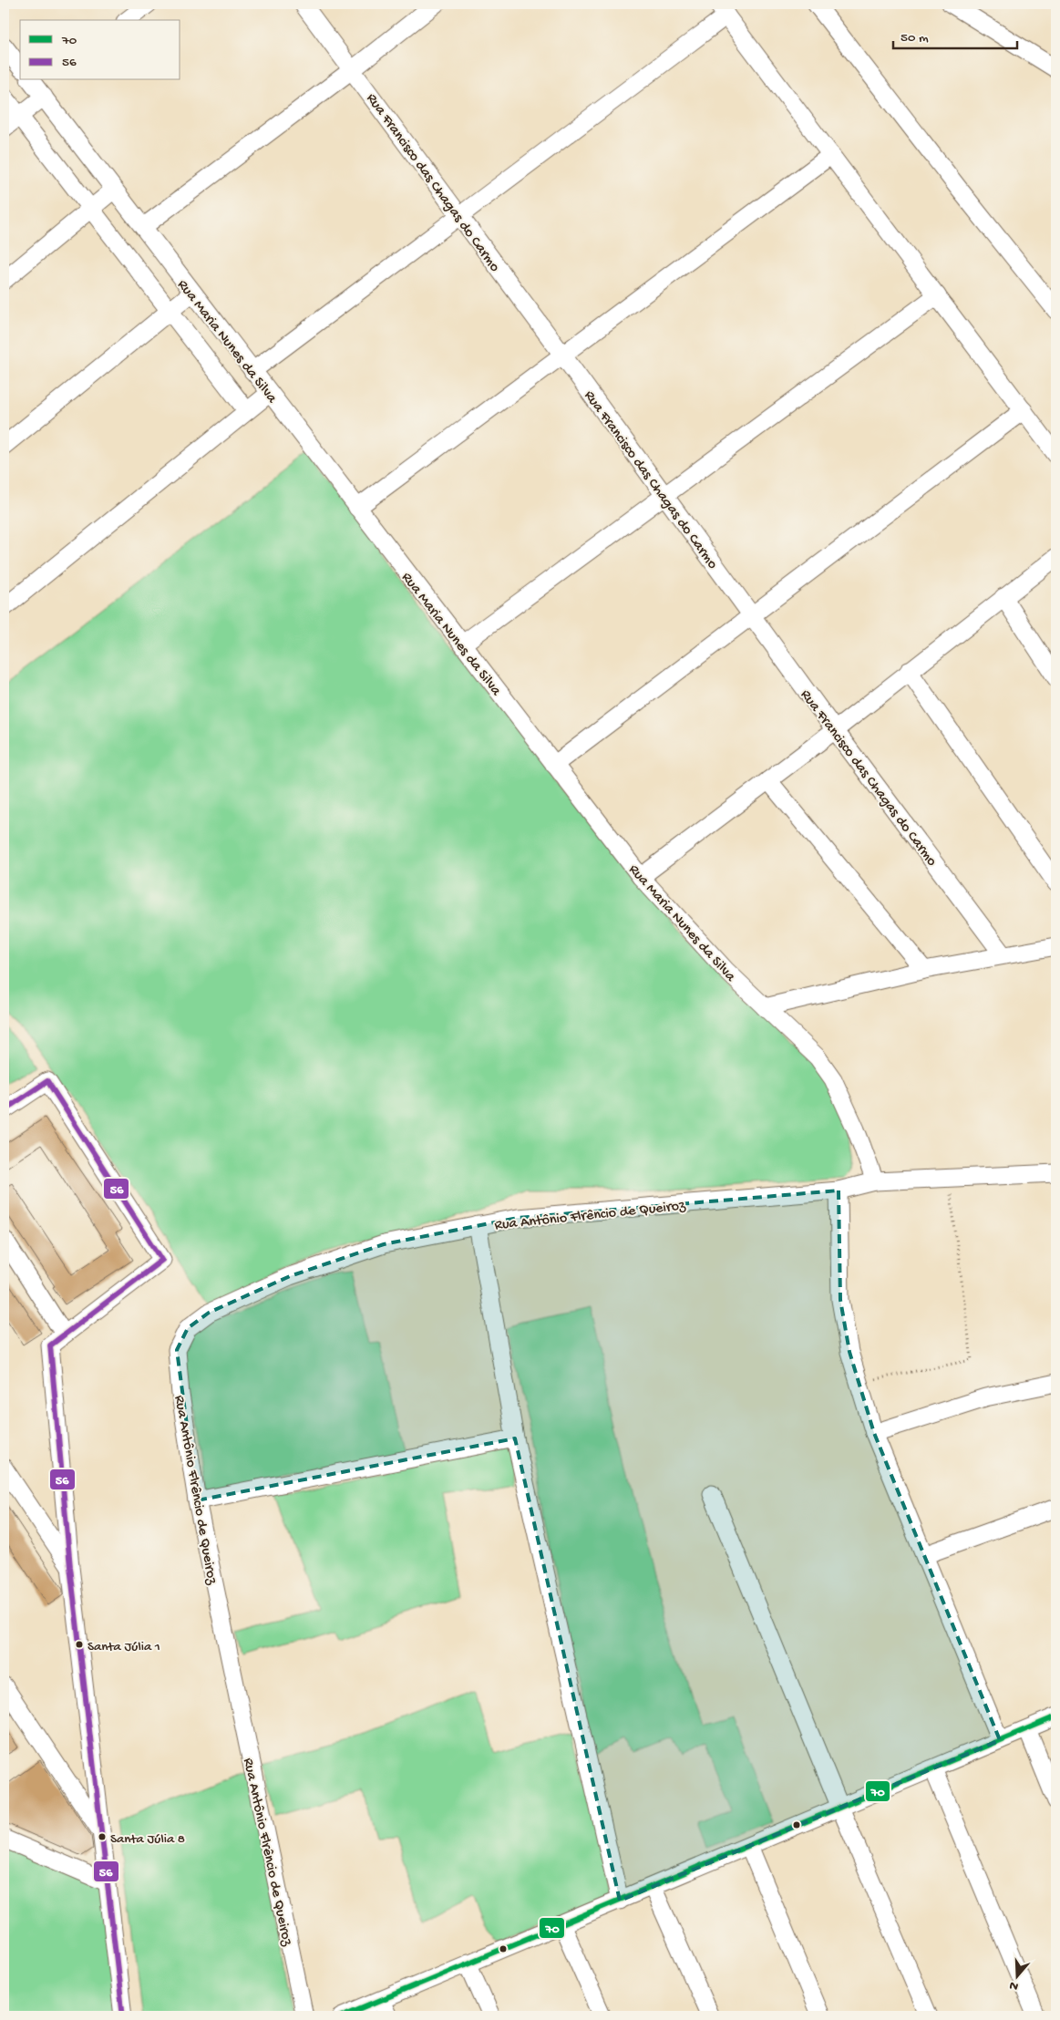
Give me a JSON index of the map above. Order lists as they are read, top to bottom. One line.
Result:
{"streets":{"street":["Rua Francisco das Chagas do Carmo","Rua Maria Nunes da Silva","Rua Antônio Flrêncio de Queiroz"]},"crossings":[["Rua Maria Nunes da Silva","Rua Antônio Flrêncio de Queiroz"]],"places":["Santa Júlia 1","Santa Júlia 8"],"lines":["transit line 56","transit line 70"],"legend":["70","56"],"scale_bar":"50 m","north":"bottom"}
